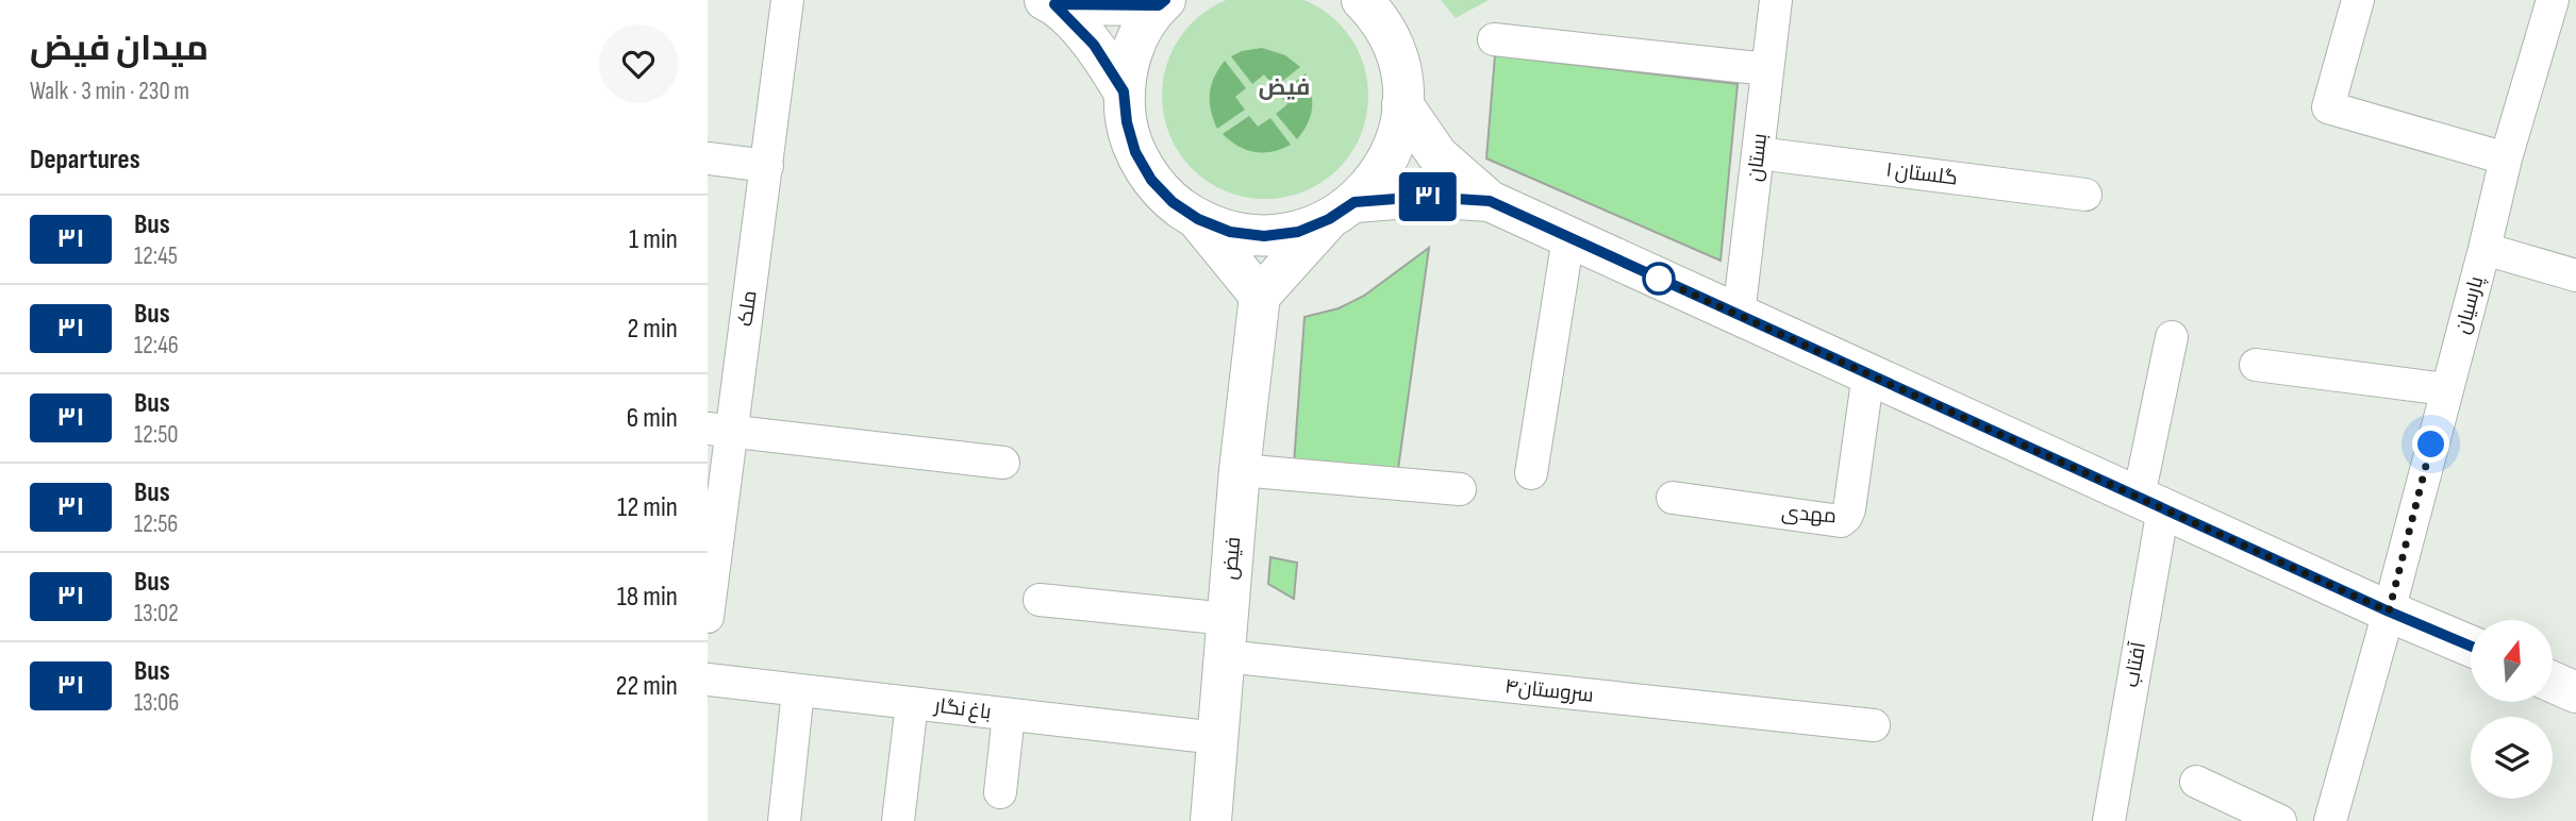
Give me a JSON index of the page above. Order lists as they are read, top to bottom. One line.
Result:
{"streets":{"main road":["فیض"],"street":["بستان","گلستان ۱","پارسیان","ملک","مهدی","آفتاب","سروستان۴","باغ نگار"]},"crossings":[["بستان","گلستان ۱"],["فیض","سروستان۴"],["فیض","باغ نگار"]],"districts":["فیض"],"lines":["bus line ۳۱"],"north":"top","page":{"heading":[["میدان فیض","Walk · 3 min · 230 m"],"Departures"],"on_map":"۳۱","list":[{"mark":"۳۱","name":"Bus","note":"12:45","value":"1 min"},{"mark":"۳۱","name":"Bus","note":"12:46","value":"2 min"},{"mark":"۳۱","name":"Bus","note":"12:50","value":"6 min"},{"mark":"۳۱","name":"Bus","note":"12:56","value":"12 min"},{"mark":"۳۱","name":"Bus","note":"13:02","value":"18 min"},{"mark":"۳۱","name":"Bus","note":"13:06","value":"22 min"}]}}
